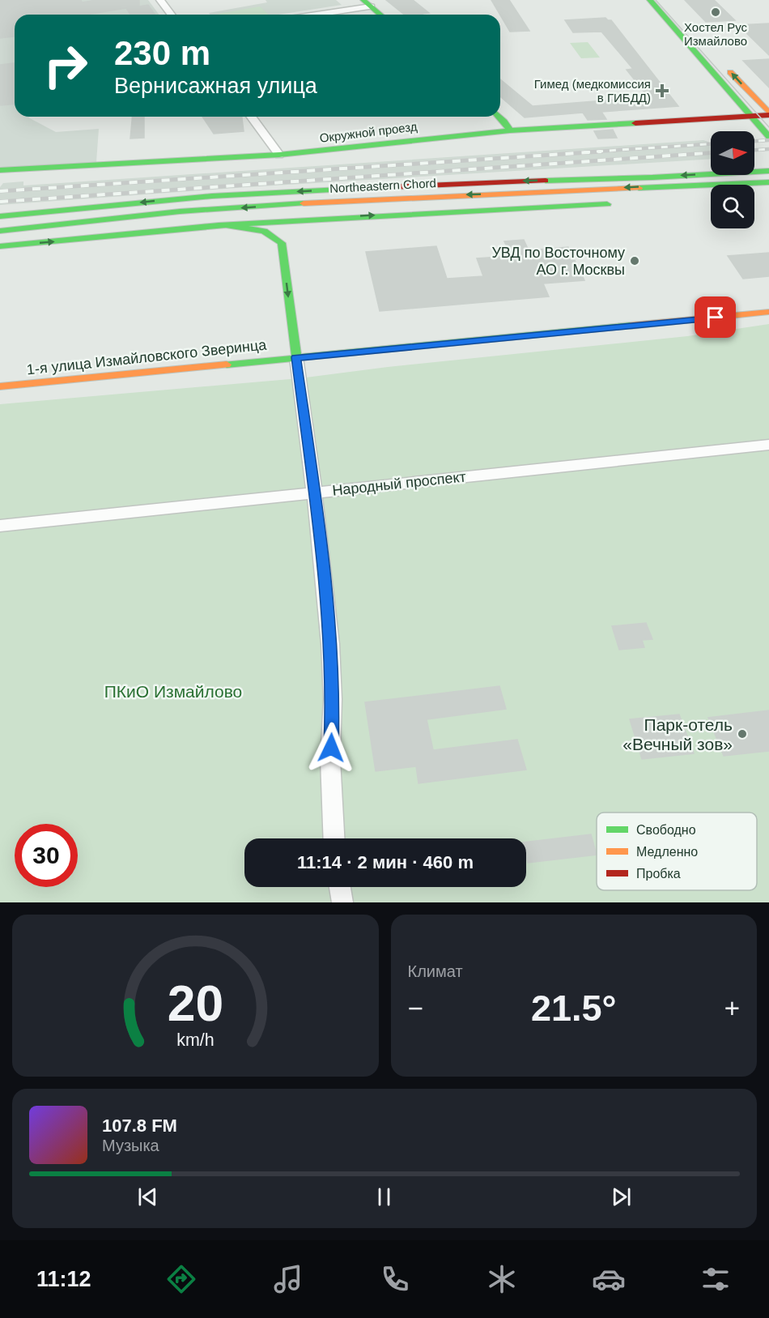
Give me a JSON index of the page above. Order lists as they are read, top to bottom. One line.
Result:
{"streets":{"main road":["Окружной проезд","Northeastern Chord","1-я улица Измайловского Зверинца"],"street":["Народный проспект"]},"parks":["ПКиО Измайлово"],"places":{"other":["Хостел Рус Измайлово","УВД по Восточному АО г. Москвы","Парк-отель «Вечный зов»"],"health":["Гимед (медкомиссия в ГИБДД)"]},"legend":["Свободно","Медленно","Пробка"],"north":"right","page":{"turn":["230 m","Вернисажная улица"],"limit":"30","trip":"11:14 · 2 мин · 460 m","tile":"Климат","heat":["−","21.5°","+"],"song":["107.8 FM","Музыка"],"tabs":"11:12","gauge":["20","km/h"]}}
